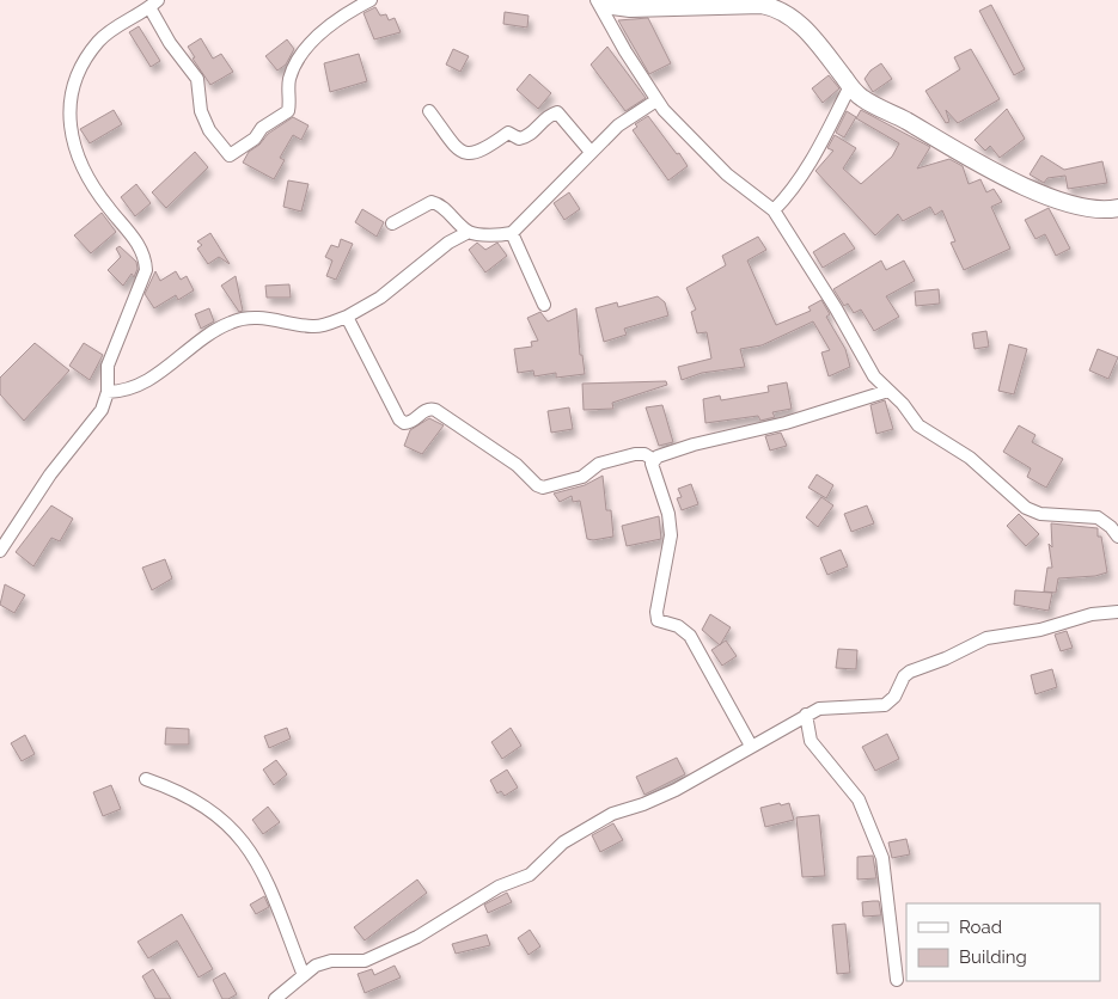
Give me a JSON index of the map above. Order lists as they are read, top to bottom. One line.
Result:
{"legend":["Road","Building"]}
